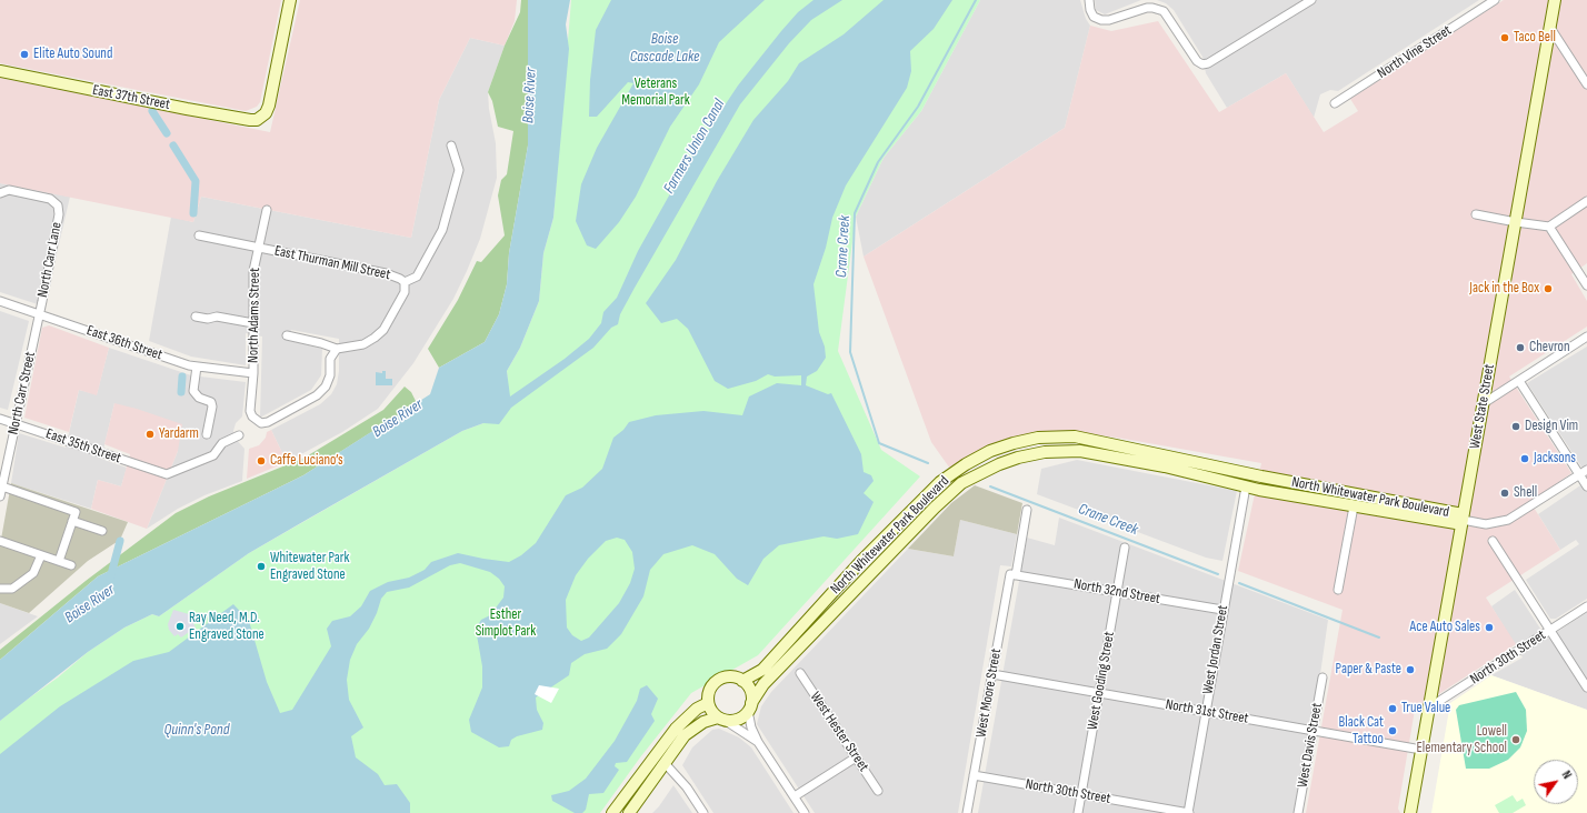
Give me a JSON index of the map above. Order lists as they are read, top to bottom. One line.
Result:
{"streets":{"street":["North Vine Street","East 37th Street","North Carr Lane","East Thurman Mill Street","North Adams Street","East 36th Street","North Carr Street","West State Street","East 35th Street","North Whitewater Park Boulevard","North 32nd Street","West Jordan Street","North 30th Street","West Gooding Street","West Moore Street","North 31st Street","West Hester Street","West Davis Street"]},"crossings":[["North Carr Lane","East 36th Street"],["North Carr Lane","North Carr Street"],["East Thurman Mill Street","North Adams Street"],["North Adams Street","East 36th Street"],["East 36th Street","North Carr Street"],["North Carr Street","East 35th Street"],["West State Street","North Whitewater Park Boulevard"],["West State Street","North 30th Street"],["West State Street","North 31st Street"],["North Whitewater Park Boulevard","West Jordan Street"],["North 32nd Street","West Jordan Street"],["North 32nd Street","West Gooding Street"],["North 32nd Street","West Moore Street"],["West Jordan Street","North 30th Street"],["West Jordan Street","North 31st Street"],["North 30th Street","West Gooding Street"],["North 30th Street","West Moore Street"],["West Gooding Street","North 31st Street"],["West Moore Street","North 31st Street"],["North 31st Street","West Davis Street"]],"water":["Boise Cascade Lake","Boise River","Farmers Union Canal","Crane Creek","Quinn's Pond"],"parks":["Veterans Memorial Park","Esther Simplot Park"],"places":["Taco Bell","Elite Auto Sound","Jack in the Box","Chevron","Design Vim","Yardarm","Jacksons","Caffe Luciano’s","Shell","Whitewater Park Engraved Stone","Ray Need, M.D. Engraved Stone","Ace Auto Sales","Paper & Paste","True Value","Black Cat Tattoo","Lowell Elementary School"],"north":"top right"}
